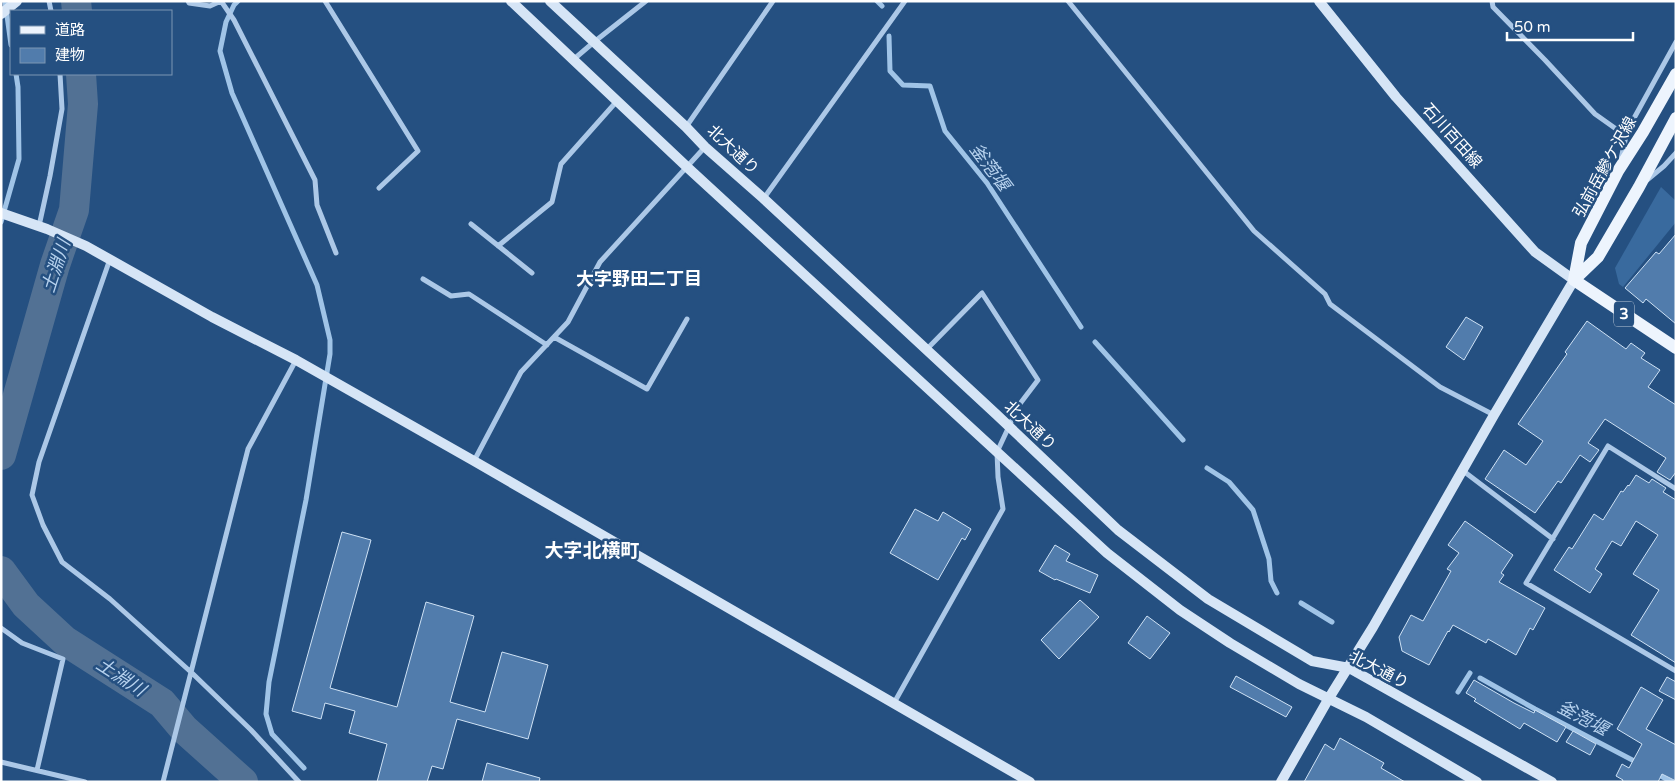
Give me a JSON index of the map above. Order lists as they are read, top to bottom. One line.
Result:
{"streets":{"main road":["弘前岳鰺ケ沢線","3"],"street":["石川百田線","北大通り"]},"crossings":[["石川百田線","弘前岳鰺ケ沢線"],["石川百田線","3"],["弘前岳鰺ケ沢線","3"]],"districts":["大字野田二丁目","大字北横町"],"water":["釜萢堰","土淵川"],"legend":["道路","建物"],"scale_bar":"50 m"}
